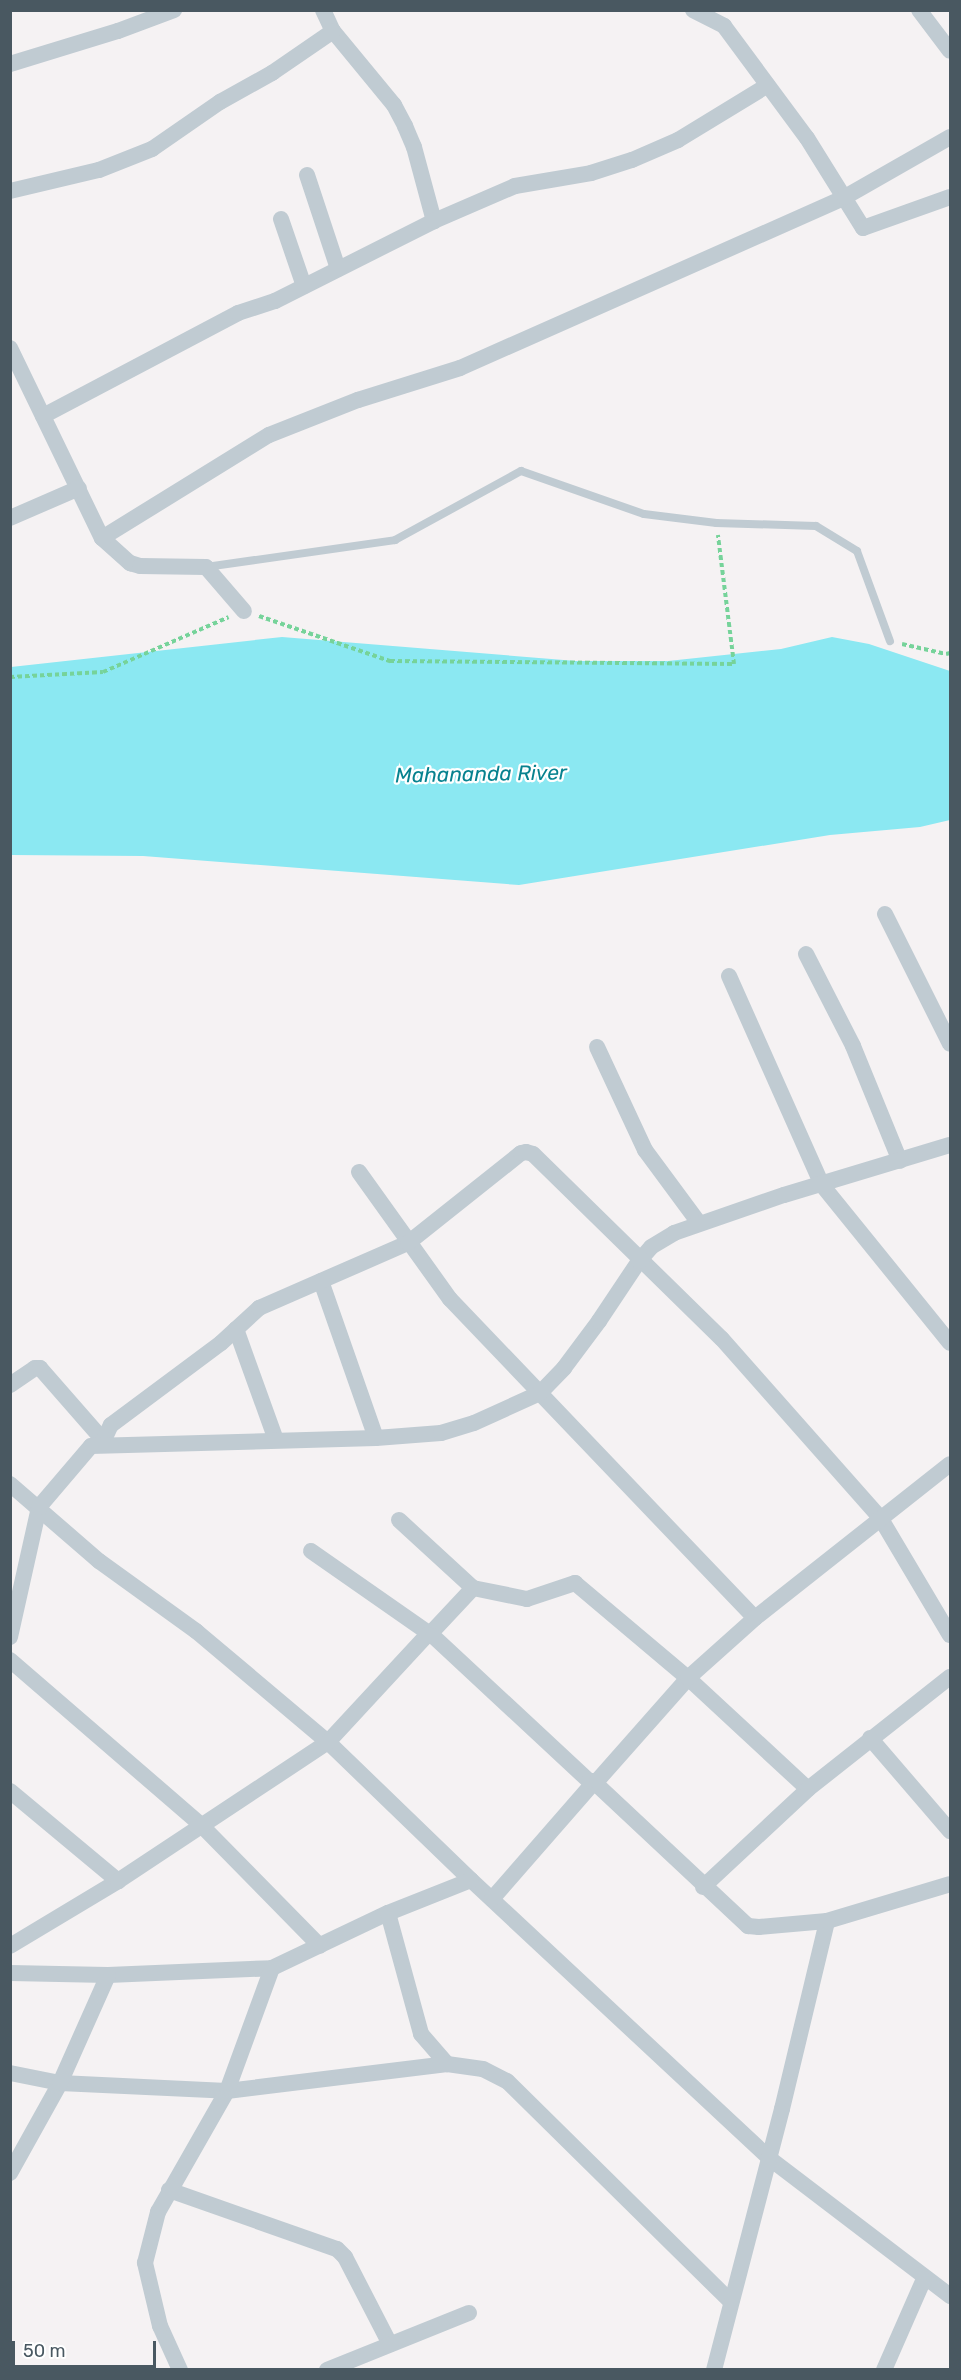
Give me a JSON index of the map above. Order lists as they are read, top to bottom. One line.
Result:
{"water":["Mahananda River"],"scale_bar":"50 m"}
